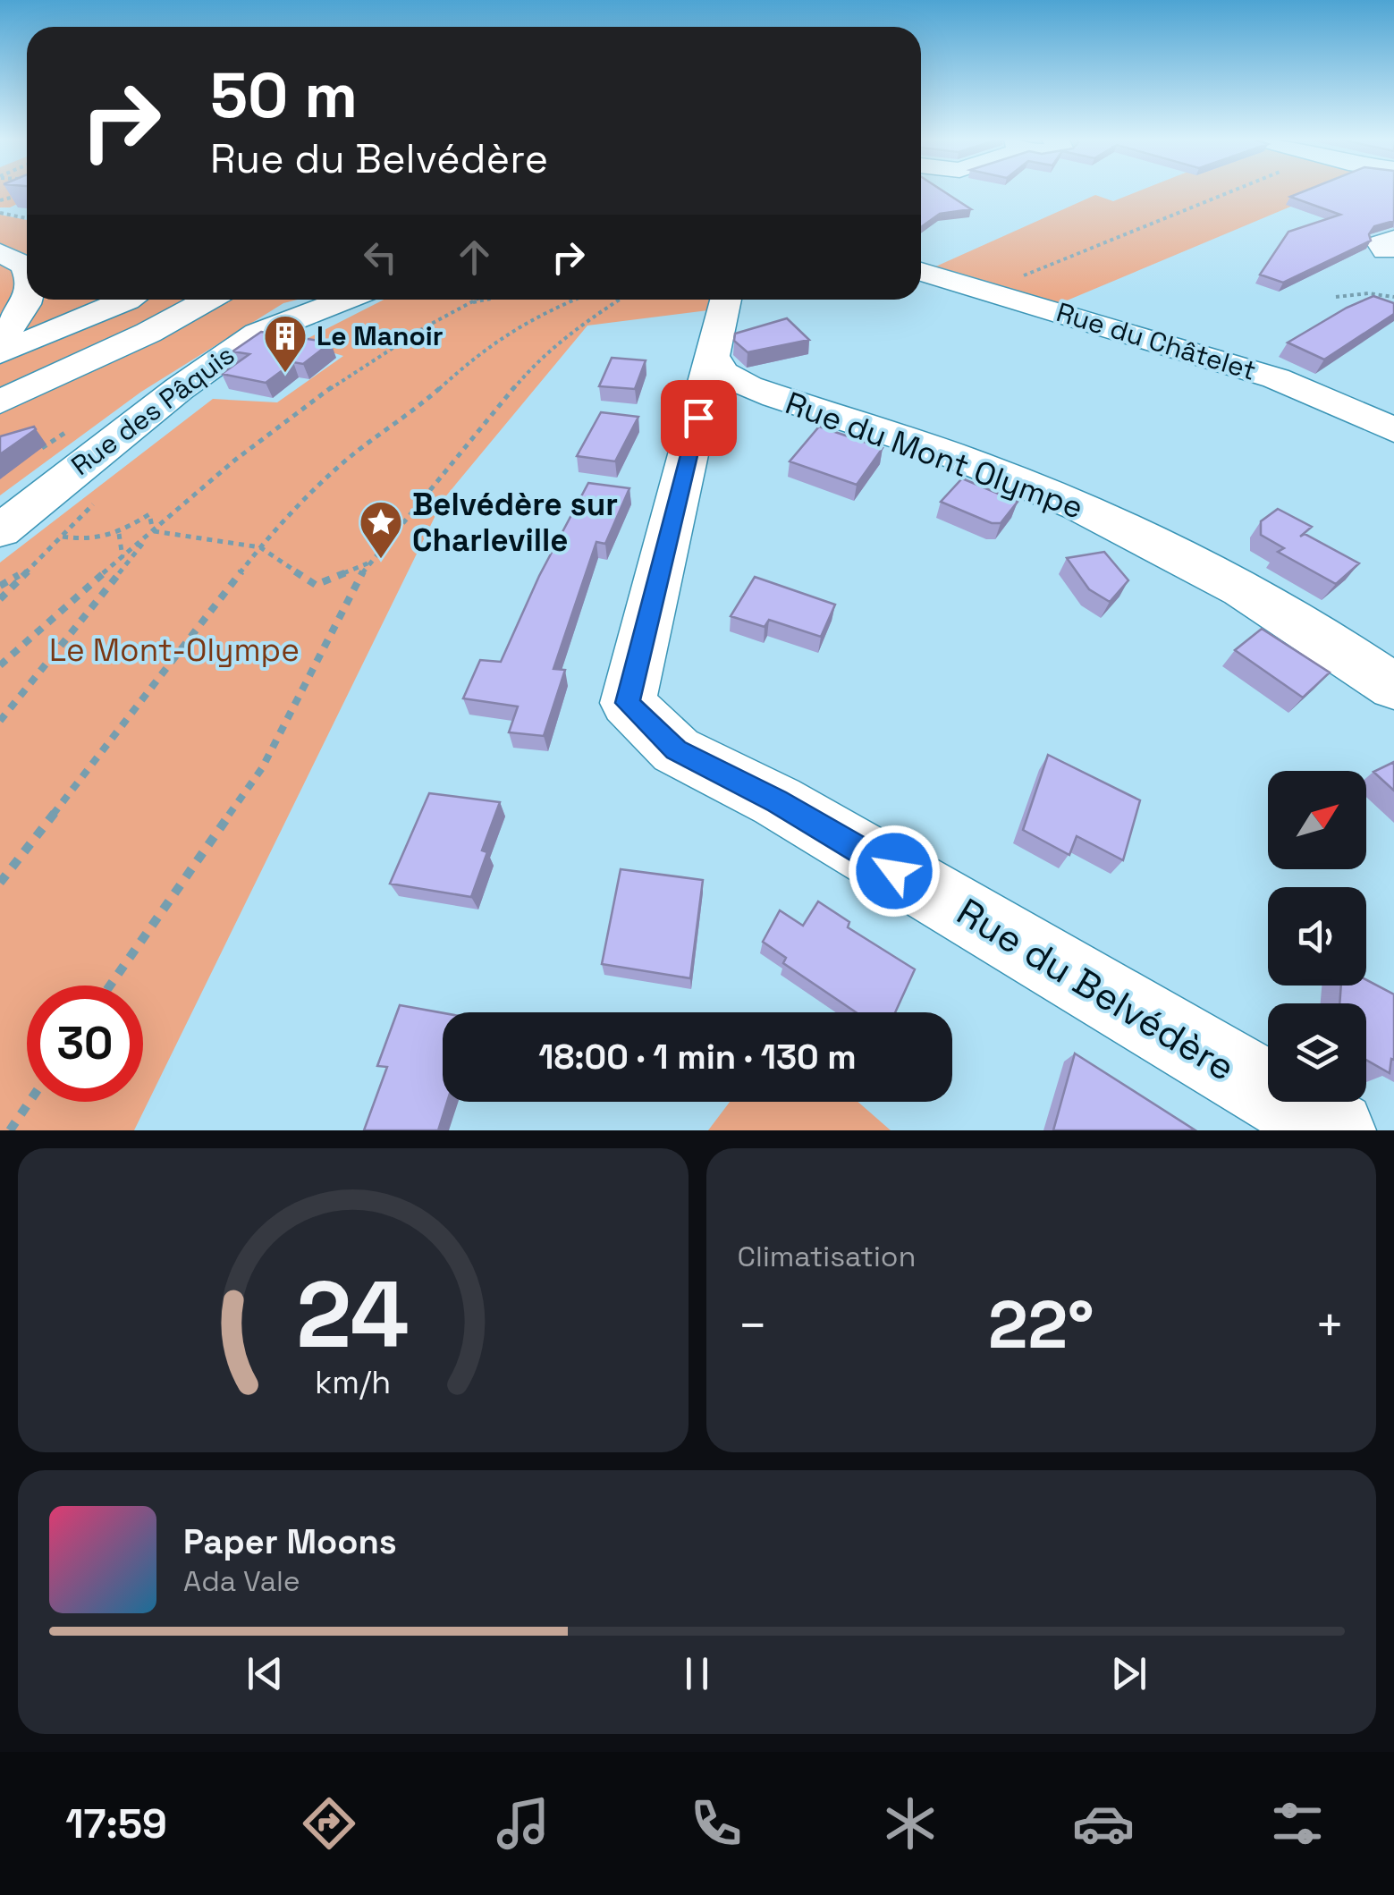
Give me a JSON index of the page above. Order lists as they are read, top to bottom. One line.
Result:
{"streets":{"street":["Rue du Châtelet","Rue des Pâquis","Rue du Mont Olympe","Rue du Belvédère"]},"crossings":[["Rue du Mont Olympe","Rue du Belvédère"]],"parks":["Le Mont-Olympe"],"places":{"building":["Le Manoir"],"place":["Belvédère sur Charleville"]},"north":"top right","page":{"turn":["50 m","Rue du Belvédère"],"limit":"30","trip":"18:00 · 1 min · 130 m","tile":"Climatisation","heat":["−","22°","+"],"song":["Paper Moons","Ada Vale"],"tabs":"17:59","gauge":["24","km/h"]}}
